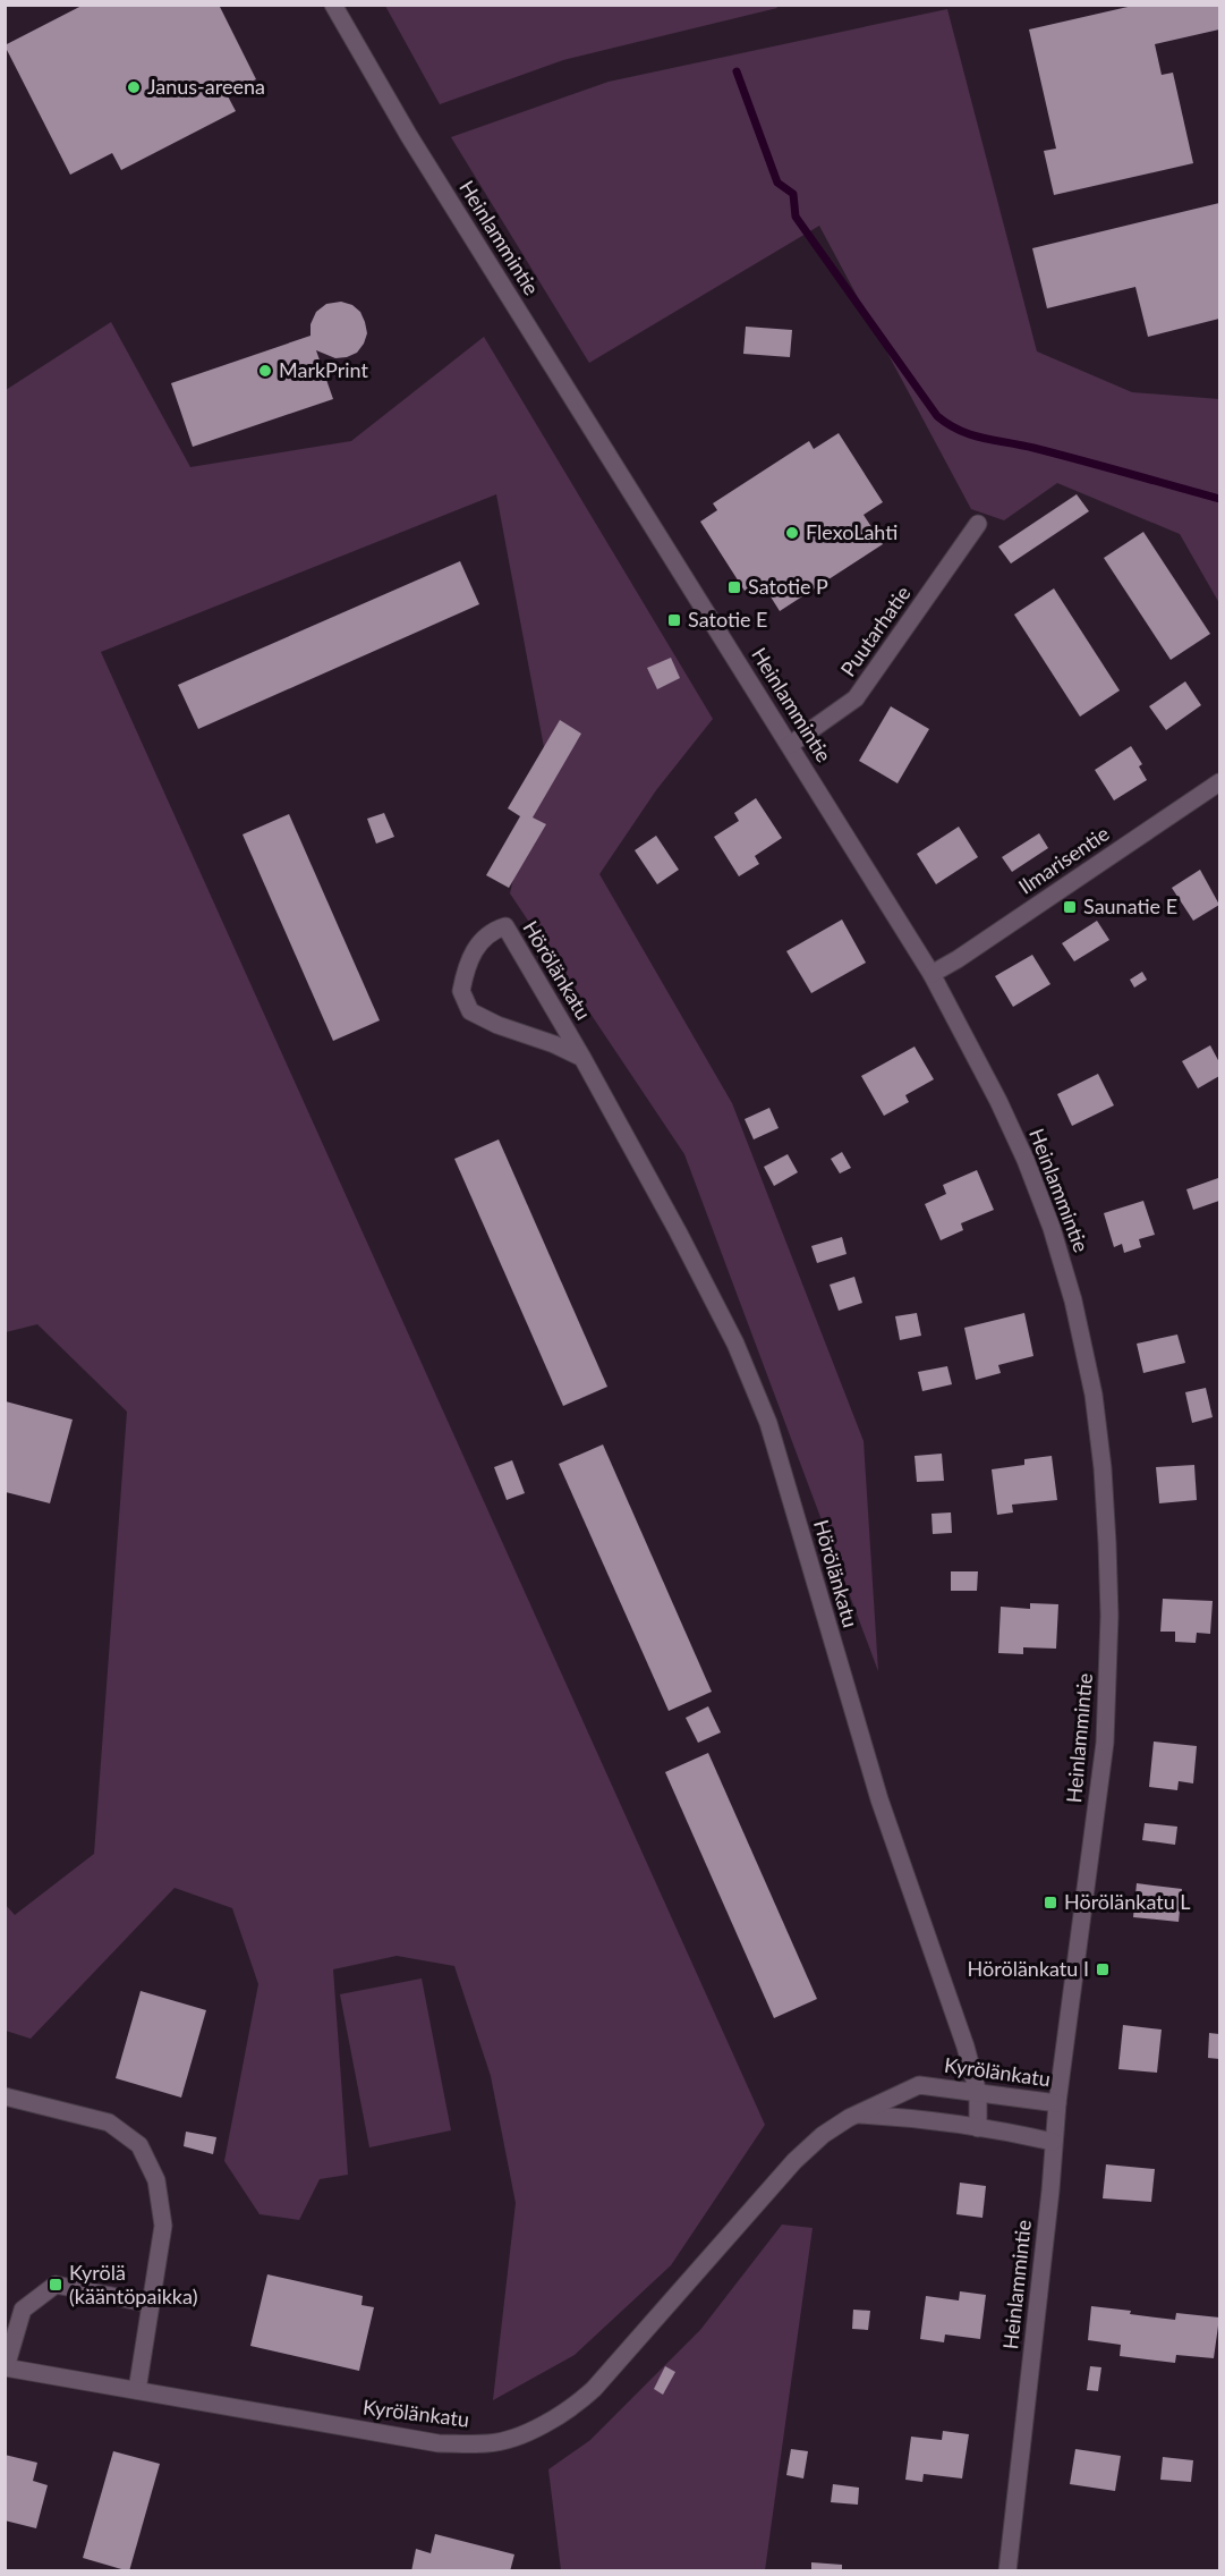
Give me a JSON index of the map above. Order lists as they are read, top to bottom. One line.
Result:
{"streets":{"street":["Heinlammintie","Puutarhatie","Ilmarisentie","Hörölänkatu","Kyrölänkatu"]},"crossings":[["Heinlammintie","Puutarhatie"],["Heinlammintie","Ilmarisentie"],["Heinlammintie","Kyrölänkatu"],["Hörölänkatu","Kyrölänkatu"]],"places":{"other":["Janus-areena","MarkPrint","FlexoLahti"],"transit":["Satotie P","Satotie E","Saunatie E","Hörölänkatu L","Hörölänkatu I","Kyrölä (kääntöpaikka)"]}}
